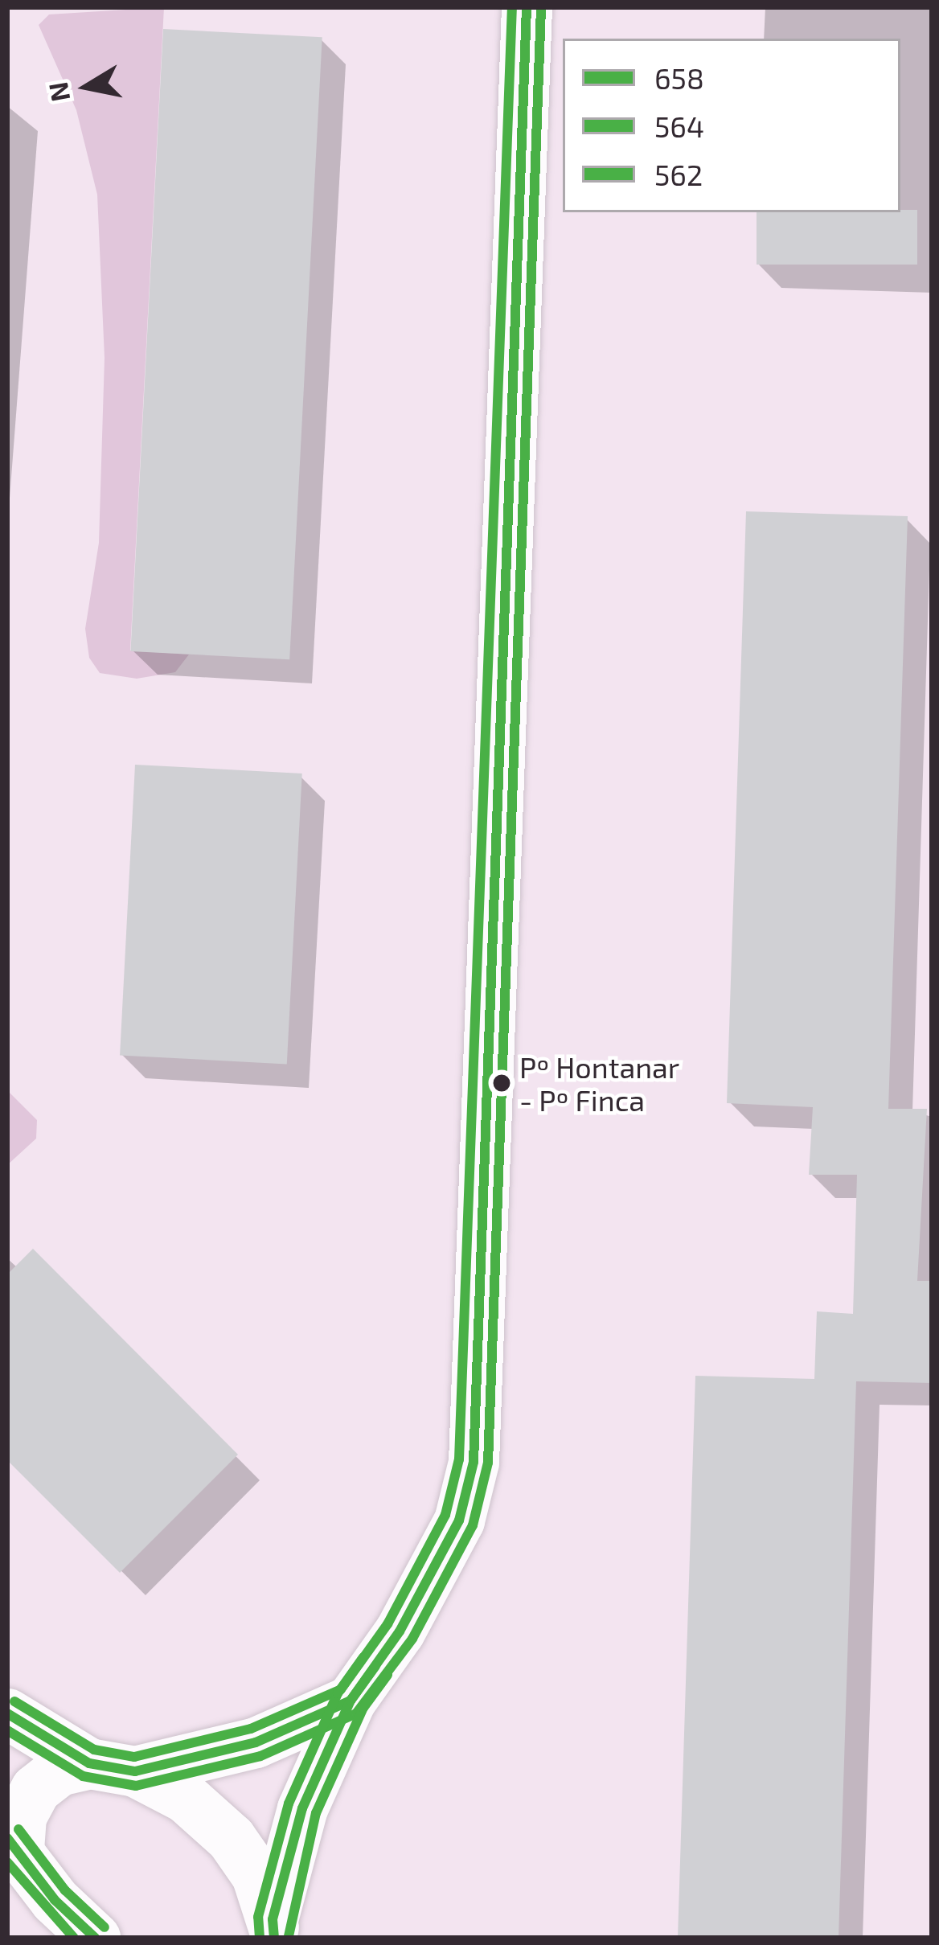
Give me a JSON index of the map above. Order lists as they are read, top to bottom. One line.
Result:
{"places":["Pº Hontanar - Pº Finca"],"lines":["transit line 658","transit line 562","transit line 564"],"legend":["658","564","562"],"north":"left"}
